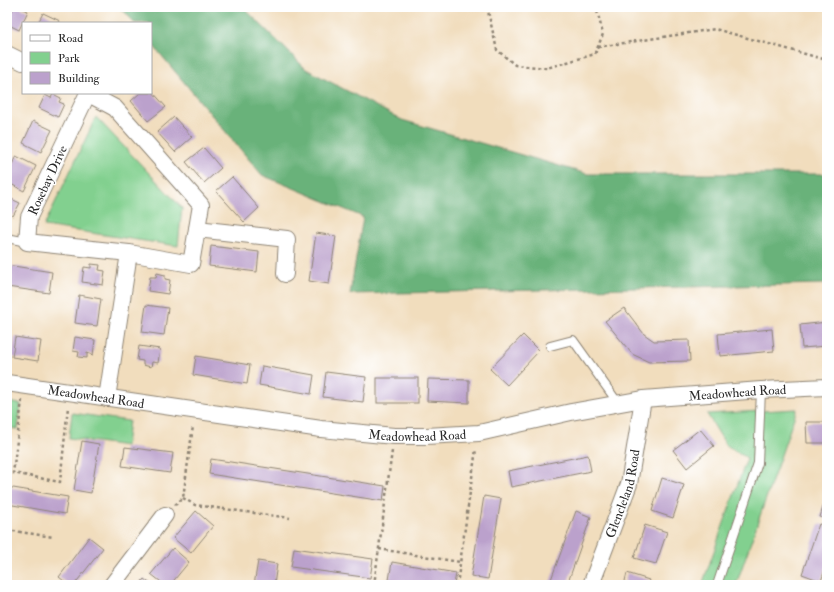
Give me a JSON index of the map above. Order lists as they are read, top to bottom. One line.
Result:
{"streets":{"street":["Rosebay Drive","Meadowhead Road","Glencleland Road"]},"crossings":[["Meadowhead Road","Glencleland Road"]],"legend":["Road","Park","Building"]}
